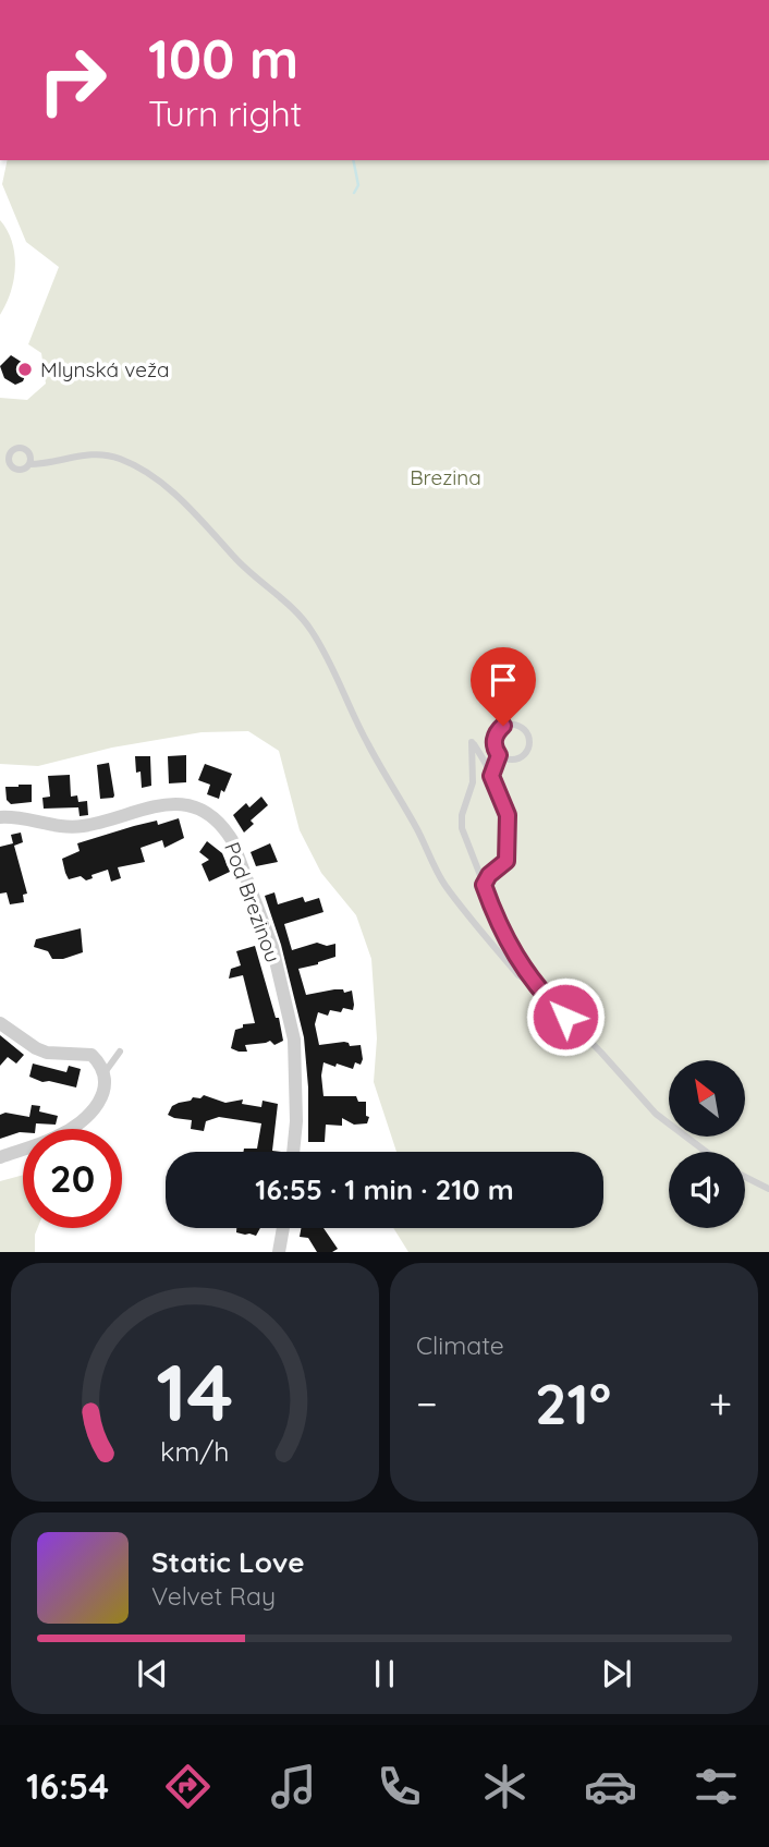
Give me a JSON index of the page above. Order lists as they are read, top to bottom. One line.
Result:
{"streets":{"street":["Pod Brezinou"]},"parks":["Brezina"],"places":["Mlynská veža"],"north":"top left","page":{"turn":["100 m","Turn right"],"limit":"20","trip":"16:55 · 1 min · 210 m","tile":"Climate","heat":["−","21°","+"],"song":["Static Love","Velvet Ray"],"tabs":"16:54","gauge":["14","km/h"]}}
